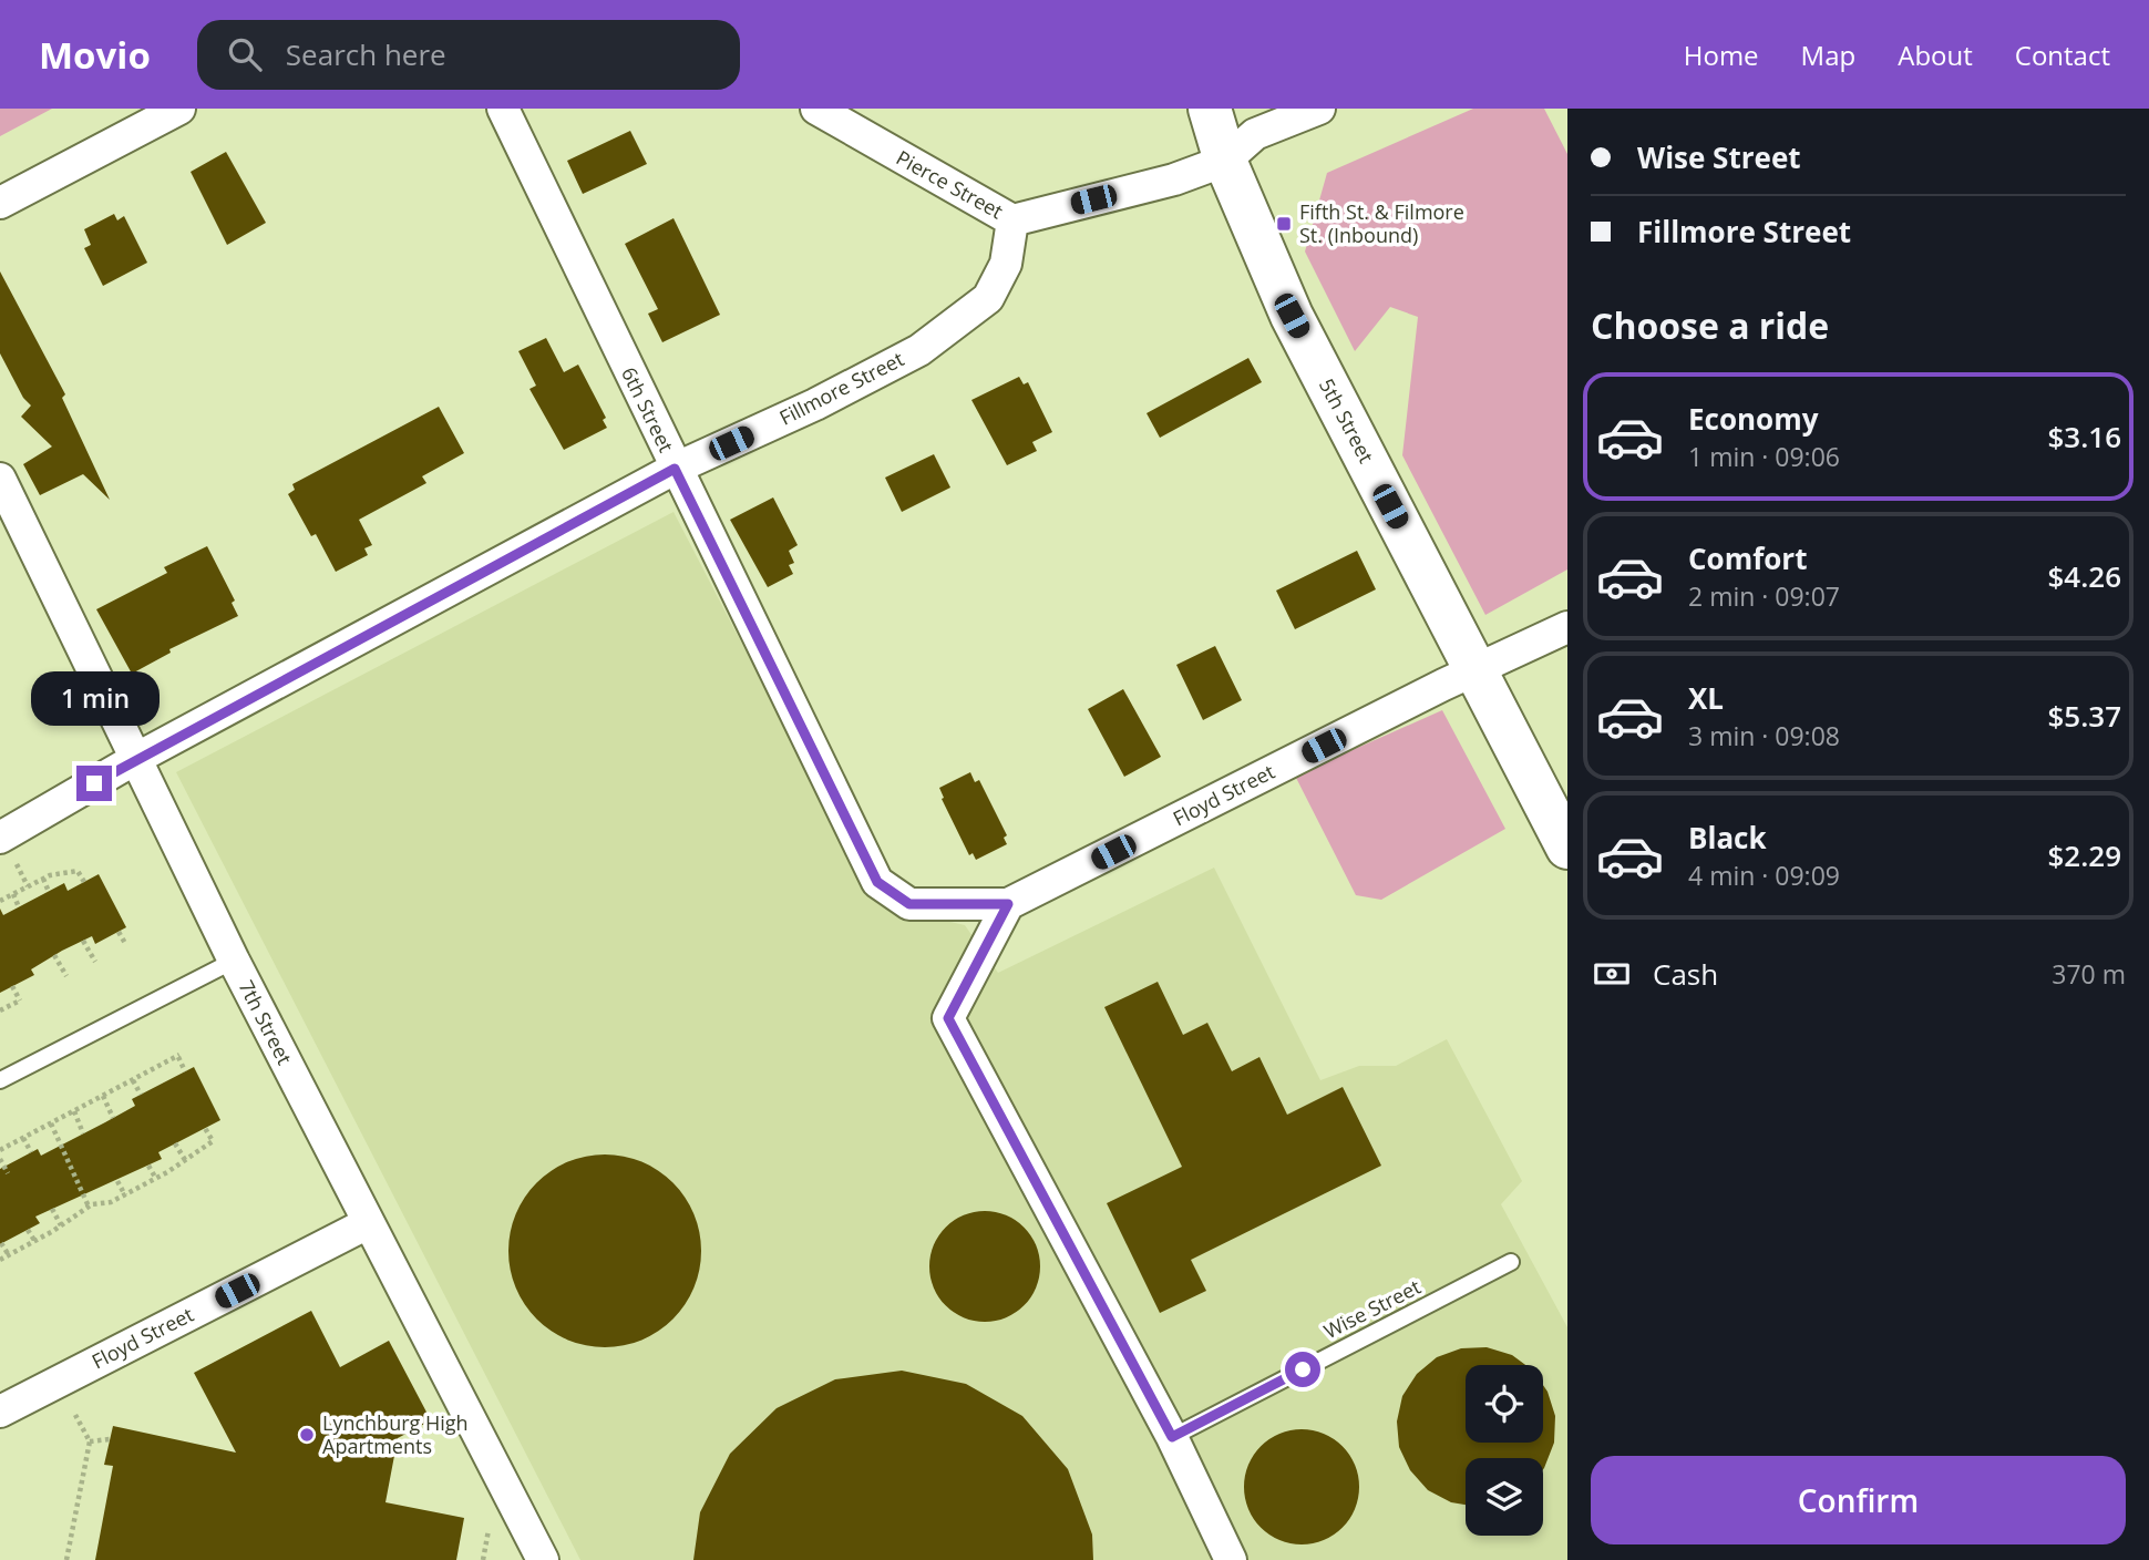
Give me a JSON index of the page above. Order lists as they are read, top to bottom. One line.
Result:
{"streets":{"main road":["5th Street"],"street":["Pierce Street","Fillmore Street","6th Street","Floyd Street","7th Street"],"lane":["Wise Street"]},"crossings":[["Pierce Street","Fillmore Street"],["Pierce Street","5th Street"],["Fillmore Street","6th Street"],["Fillmore Street","7th Street"],["6th Street","Floyd Street"],["5th Street","Floyd Street"],["Floyd Street","7th Street"]],"places":{"transit":["Fifth St. & Filmore St. (Inbound)"],"other":["Lynchburg High Apartments"]},"page":{"header":"Movio","search":"Search here","nav":["Home","Map","About","Contact"],"banner":["Wise Street","Fillmore Street"],"heading":"Choose a ride","list":[{"name":"Economy","note":"1 min · 09:06","value":"$3.16"},{"name":"Comfort","note":"2 min · 09:07","value":"$4.26"},{"name":"XL","note":"3 min · 09:08","value":"$5.37"},{"name":"Black","note":"4 min · 09:09","value":"$2.29"}],"bubble":"1 min","pay":["Cash","370 m"],"buttons":"Confirm"}}
